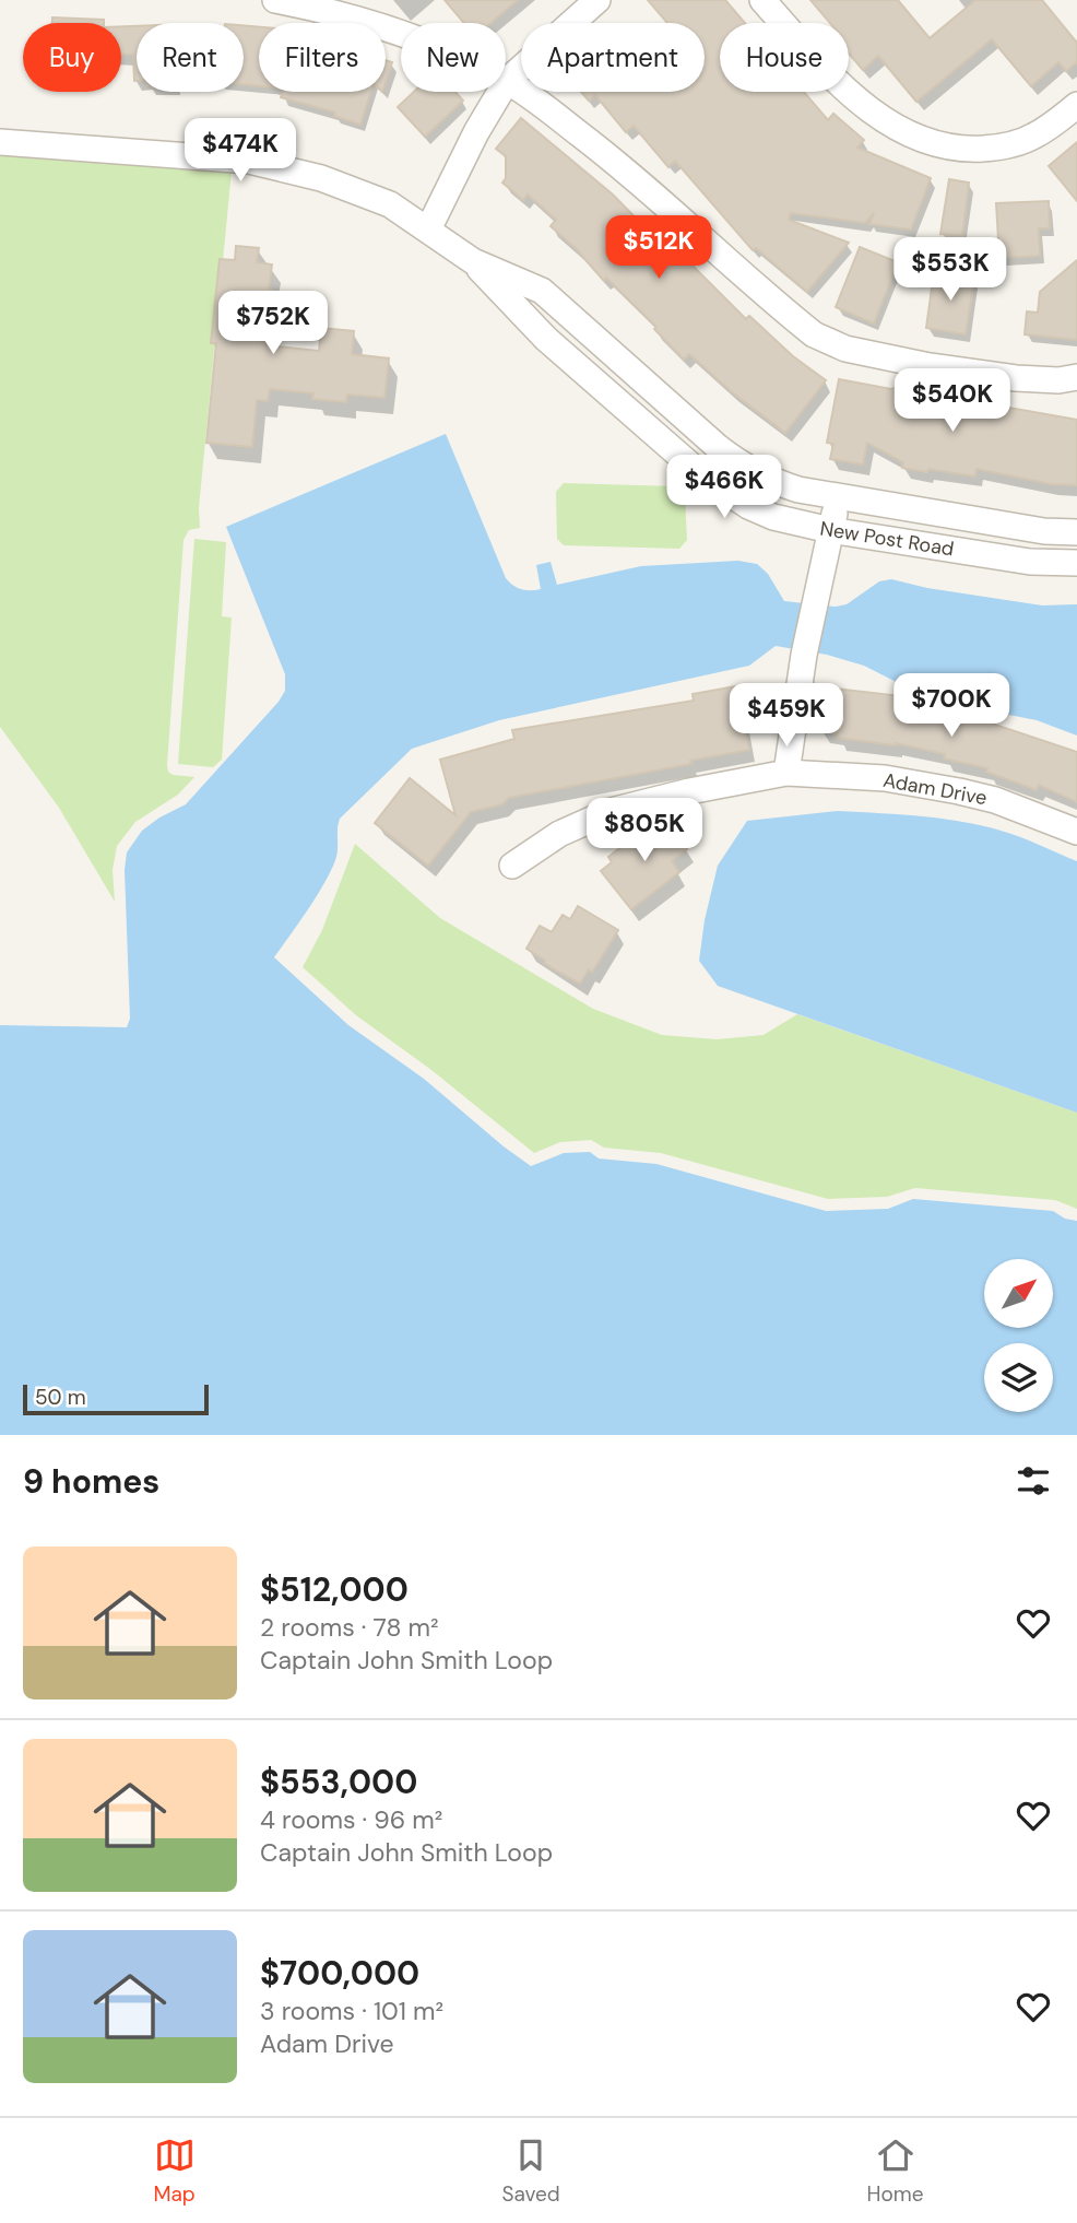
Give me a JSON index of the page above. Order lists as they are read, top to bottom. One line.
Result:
{"streets":{"street":["New Post Road","Adam Drive"]},"scale_bar":"50 m","north":"top right","page":{"chip":["Buy","Rent","Filters","New","Apartment","House"],"price":["$474K","$512K","$553K","$752K","$540K","$466K","$700K","$459K","$805K"],"scale":"50 m","heading":"9 homes","list":[{"name":"$512,000","note":"2 rooms · 78 m² · Captain John Smith Loop"},{"name":"$553,000","note":"4 rooms · 96 m² · Captain John Smith Loop"},{"name":"$700,000","note":"3 rooms · 101 m² · Adam Drive"}],"tabs":["Map","Saved","Home"]}}
